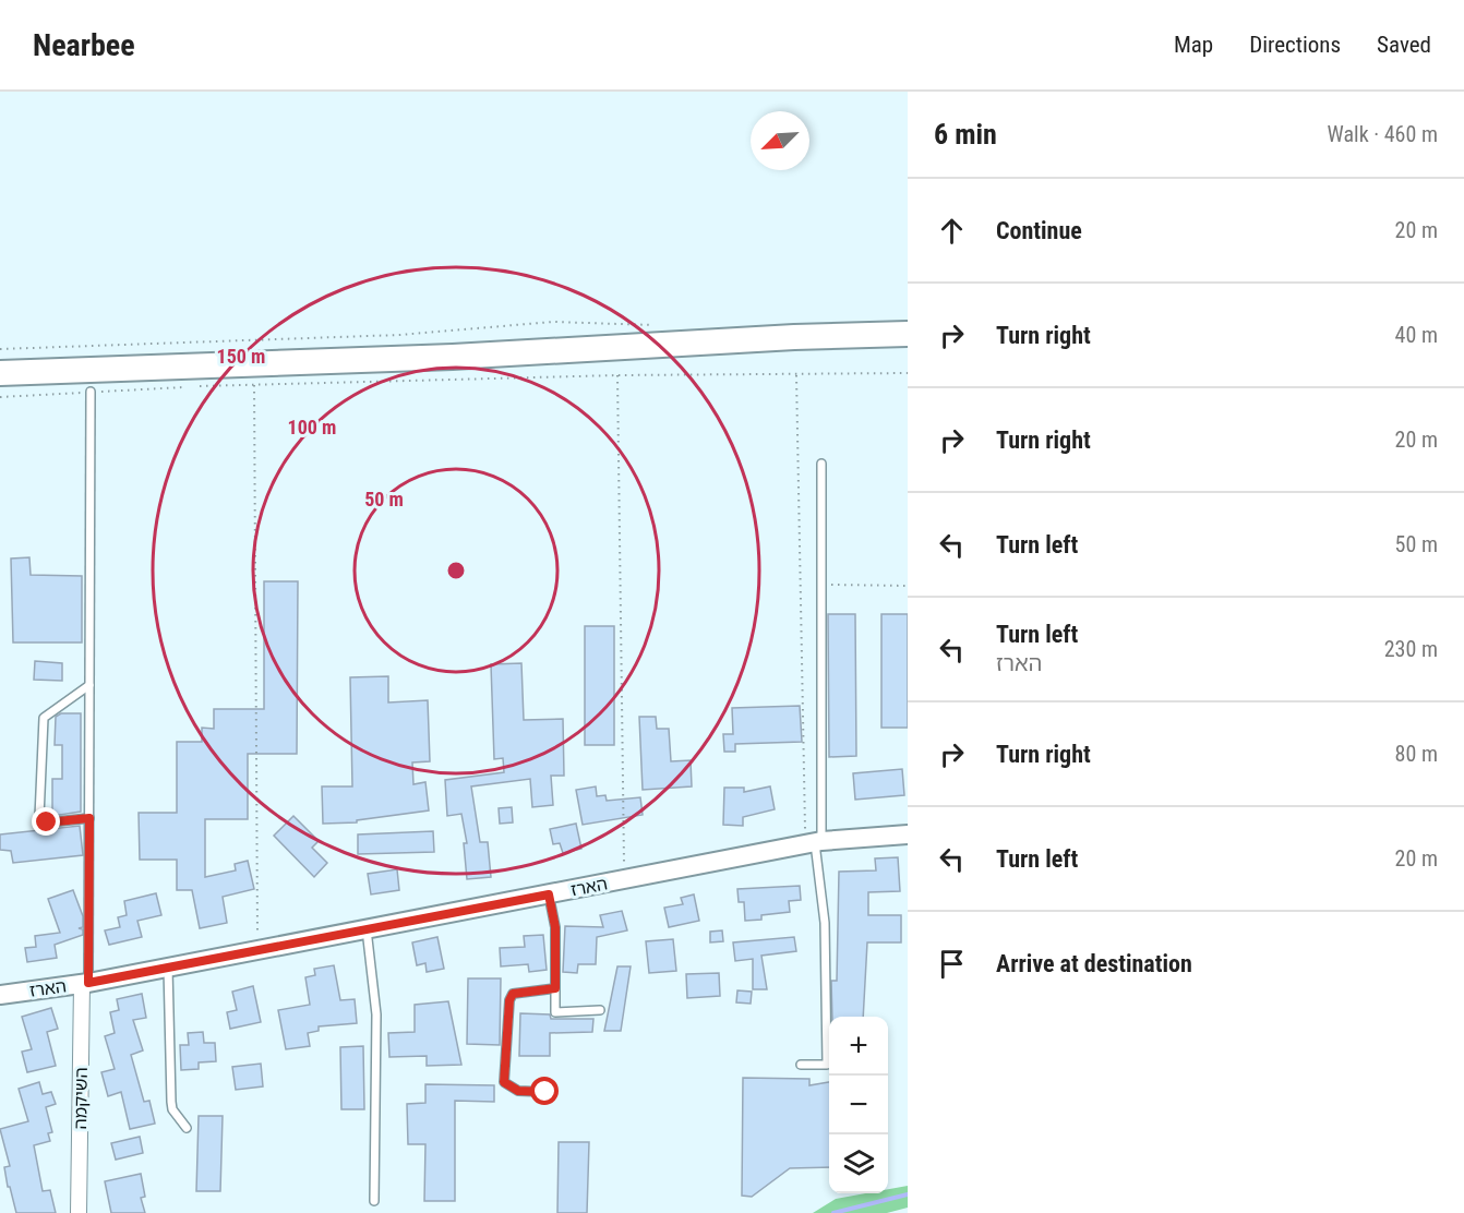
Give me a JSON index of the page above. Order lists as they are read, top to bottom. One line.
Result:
{"streets":{"street":["הארז","השיקמה"]},"crossings":[["הארז","השיקמה"]],"north":"bottom left","page":{"header":"Nearbee","nav":["Map","Directions","Saved"],"heading":["6 min","Walk · 460 m"],"list":[["Continue","20 m"],["Turn right","40 m"],["Turn right","20 m"],["Turn left","50 m"],["Turn left","הארז","230 m"],["Turn right","80 m"],["Turn left","20 m"],"Arrive at destination"],"map_buttons":["+","−"]},"rings":["150 m","100 m","50 m"]}
